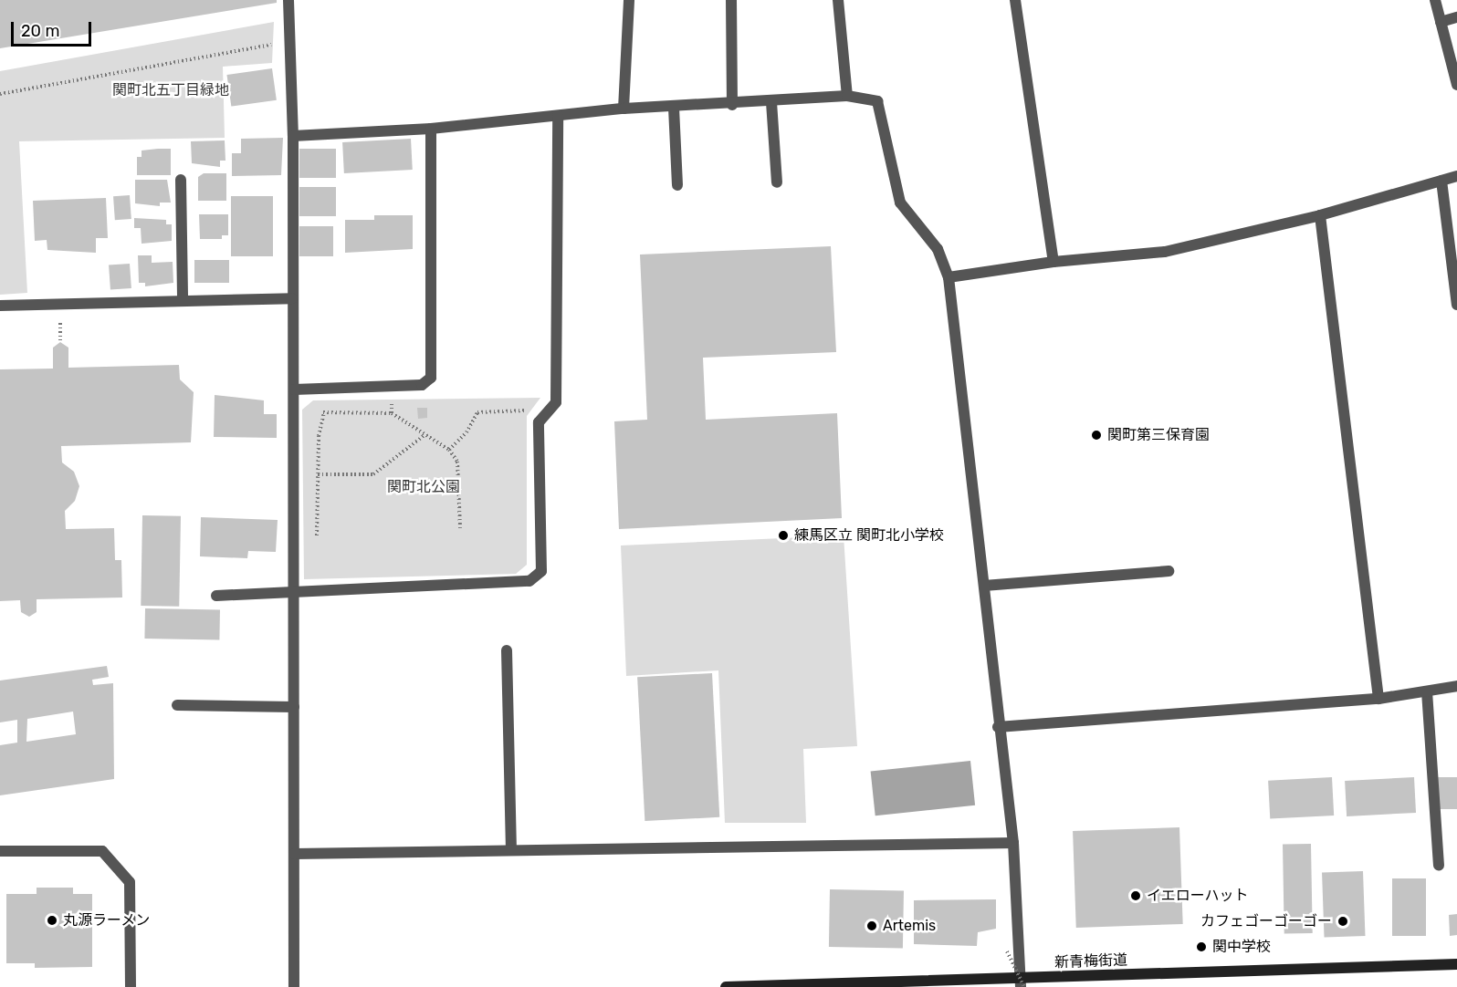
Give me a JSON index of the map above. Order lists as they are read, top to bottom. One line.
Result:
{"streets":{"main road":["新青梅街道"]},"parks":["関町北五丁目緑地","関町北公園"],"places":["関町第三保育園","練馬区立 関町北小学校","イエローハット","丸源ラーメン","カフェゴーゴーゴー","Artemis","関中学校"],"scale_bar":"20 m"}
